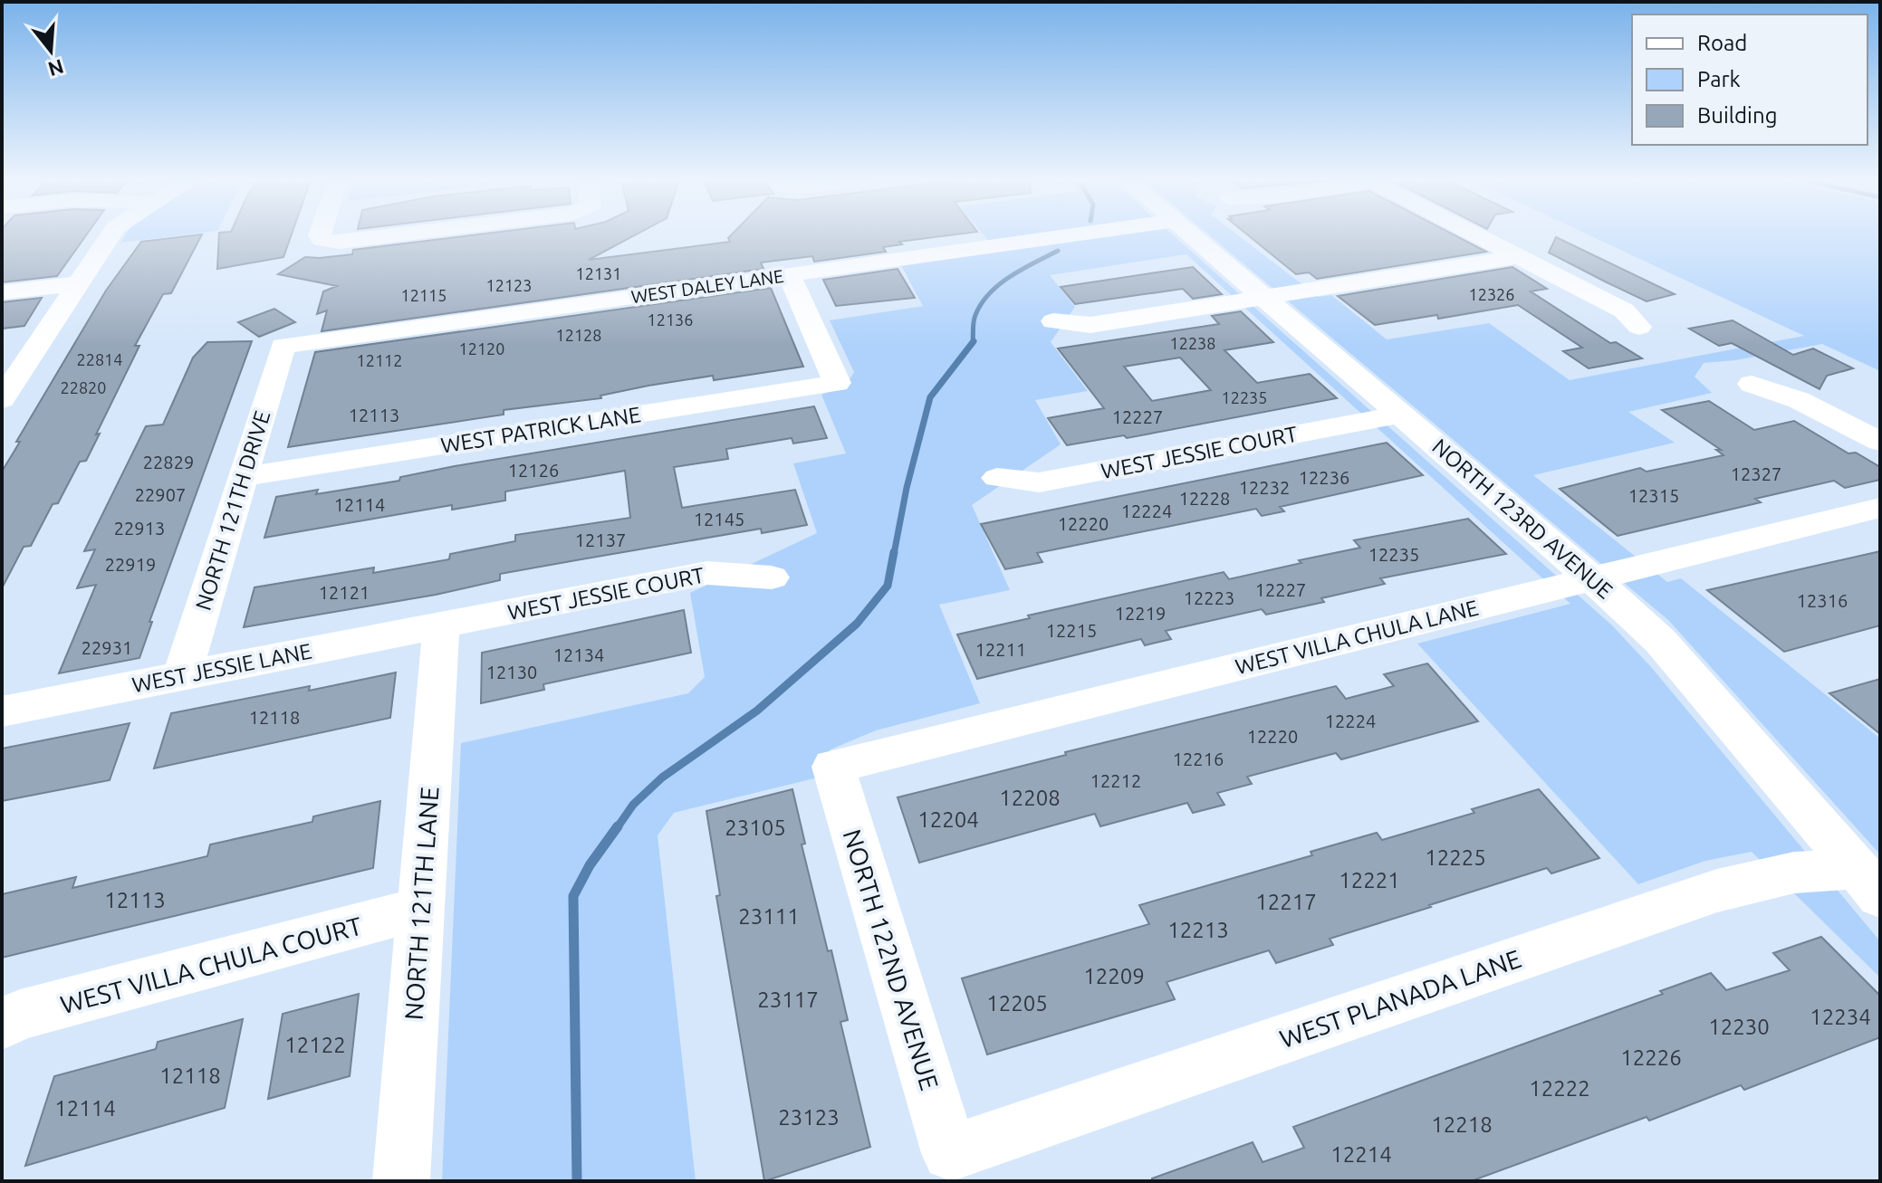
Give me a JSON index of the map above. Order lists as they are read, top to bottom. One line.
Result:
{"streets":{"street":["WEST DALEY LANE","WEST PATRICK LANE","WEST JESSIE COURT","NORTH 121TH DRIVE","NORTH 123RD AVENUE","WEST VILLA CHULA LANE","WEST JESSIE LANE","NORTH 121TH LANE","NORTH 122ND AVENUE","WEST VILLA CHULA COURT","WEST PLANADA LANE"]},"crossings":[["WEST DALEY LANE","WEST PATRICK LANE"],["WEST DALEY LANE","NORTH 121TH DRIVE"],["WEST PATRICK LANE","NORTH 121TH DRIVE"],["WEST JESSIE COURT","NORTH 123RD AVENUE"],["WEST JESSIE COURT","WEST JESSIE LANE"],["WEST JESSIE COURT","NORTH 121TH LANE"],["NORTH 121TH DRIVE","WEST JESSIE LANE"],["NORTH 123RD AVENUE","WEST VILLA CHULA LANE"],["NORTH 123RD AVENUE","WEST PLANADA LANE"],["WEST VILLA CHULA LANE","NORTH 122ND AVENUE"],["WEST JESSIE LANE","NORTH 121TH LANE"],["NORTH 121TH LANE","WEST VILLA CHULA COURT"],["NORTH 122ND AVENUE","WEST PLANADA LANE"]],"house_numbers":["12131","12123","12326","12115","12136","12128","12238","12120","22814","12112","22820","12235","12113","12227","22829","12126","12327","12236","12232","22907","12315","12228","12114","12224","12145","12220","22913","12137","12235","22919","12227","12121","12223","12316","12219","12215","22931","12211","12134","12130","12118","12224","12220","12216","12212","12208","12204","23105","12225","12221","12113","12217","23111","12213","12209","23117","12205","12234","12230","12122","12226","12118","12222","12114","23123","12218","12214"],"legend":["Road","Park","Building"],"north":"bottom"}
